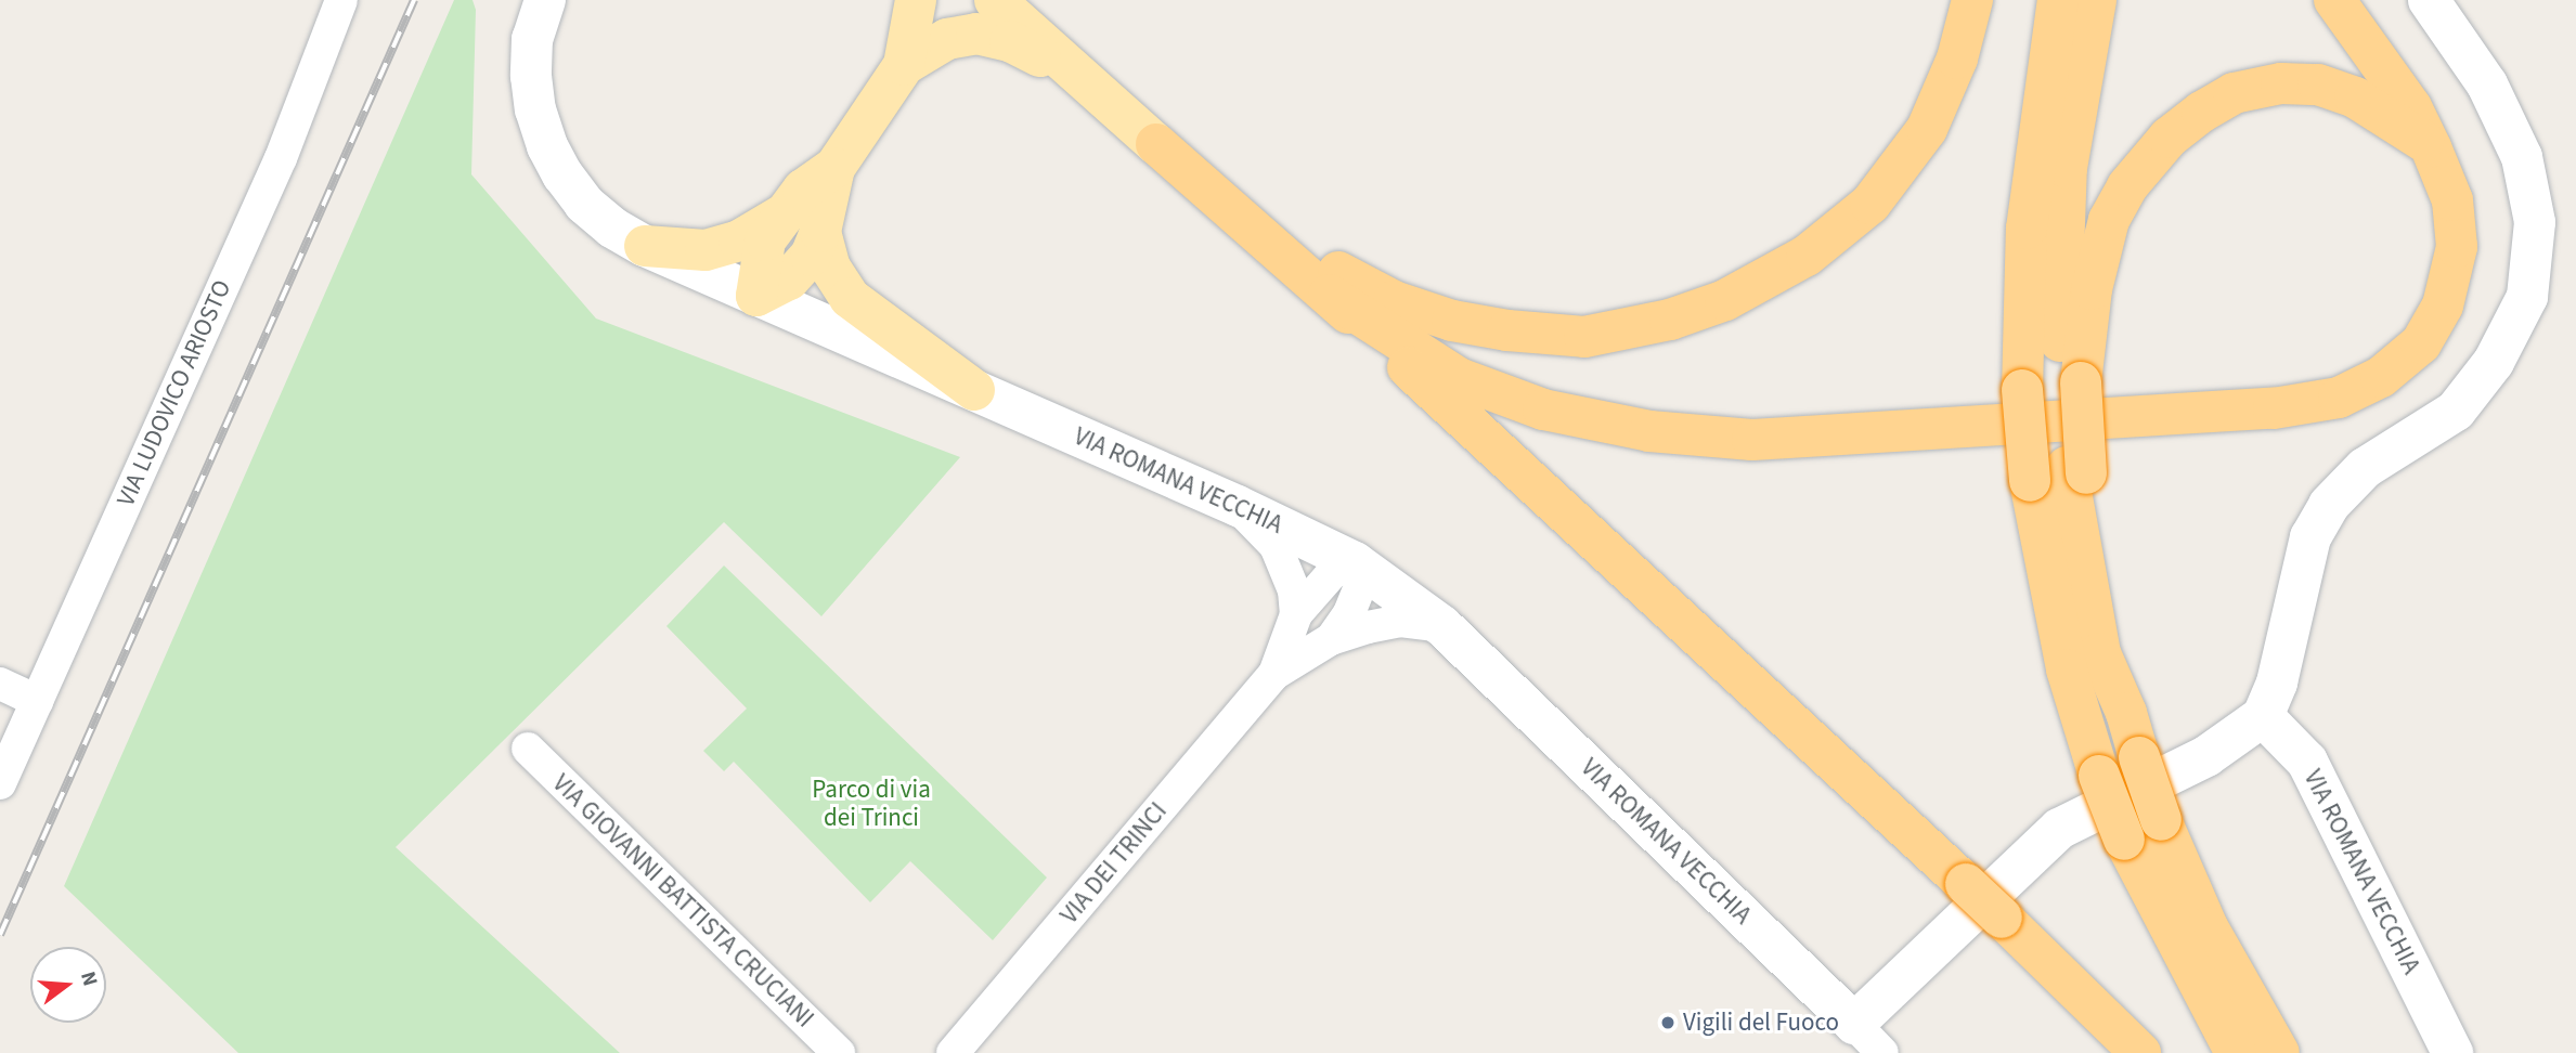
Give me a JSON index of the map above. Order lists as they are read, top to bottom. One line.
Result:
{"streets":{"street":["VIA LUDOVICO ARIOSTO","VIA ROMANA VECCHIA","VIA DEI TRINCI","VIA GIOVANNI BATTISTA CRUCIANI"]},"crossings":[["VIA ROMANA VECCHIA","VIA DEI TRINCI"]],"parks":["Parco di via dei Trinci"],"places":["Vigili del Fuoco"],"north":"right"}
